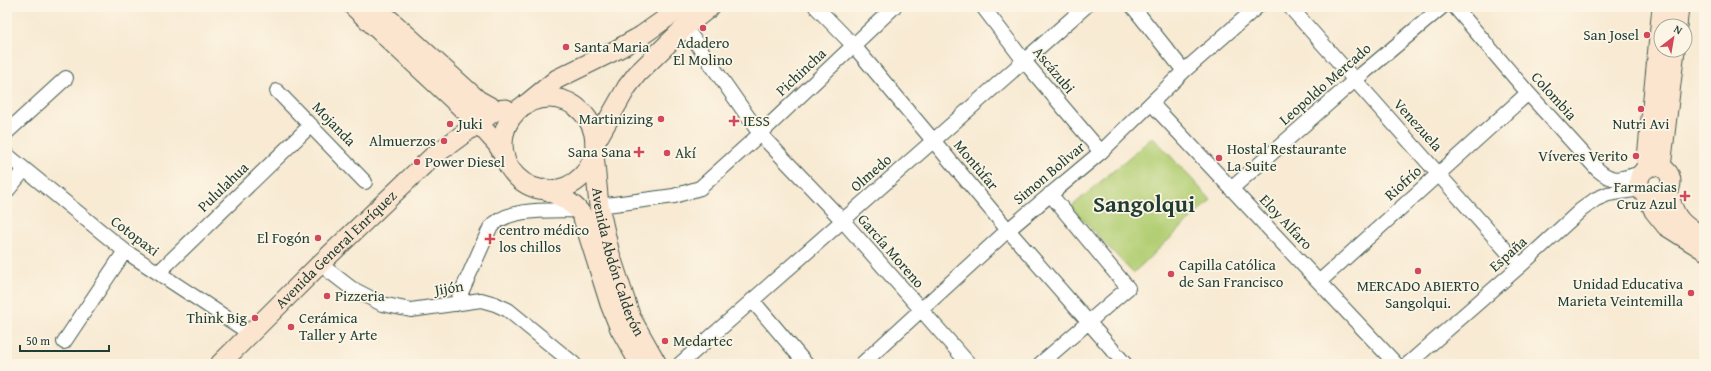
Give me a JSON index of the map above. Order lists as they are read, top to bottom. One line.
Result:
{"streets":{"main road":["Avenida General Enríquez","Avenida Abdón Calderón"],"street":["Ascázubi","Pichincha","Leopoldo Mercado","Colombia","Mojanda","Venezuela","Montùfar","Olmedo","Simon Bolìvar","Riofrío","Pululahua","Eloy Alfaro","Cotopaxi","García Moreno","España","Jijón"]},"crossings":[["Ascázubi","Olmedo"],["Ascázubi","Simon Bolìvar"],["Pichincha","Montùfar"],["Pichincha","García Moreno"],["Pichincha","Avenida Abdón Calderón"],["Leopoldo Mercado","Venezuela"],["Leopoldo Mercado","Eloy Alfaro"],["Colombia","Riofrío"],["Colombia","España"],["Mojanda","Pululahua"],["Venezuela","Riofrío"],["Venezuela","España"],["Montùfar","Olmedo"],["Montùfar","Simon Bolìvar"],["Olmedo","García Moreno"],["Simon Bolìvar","Eloy Alfaro"],["Simon Bolìvar","García Moreno"],["Riofrío","Eloy Alfaro"],["Pululahua","Cotopaxi"],["Cotopaxi","Avenida General Enríquez"],["Avenida General Enríquez","Jijón"]],"districts":["Sangolqui"],"places":{"other":["Adadero El Molino","San Josel","Santa Maria","Nutri Avi","Martinizing","Juki","Almuerzos","Akí","Víveres Verito","Hostal Restaurante La Suite","Power Diesel","El Fogón","MERCADO ABIERTO Sangolqui.","Capilla Católica de San Francisco","Unidad Educativa Marieta Veintemilla","Pizzeria","Think Big","Cerámica Taller y Arte","Medartec"],"health":["IESS","Sana Sana","Farmacias Cruz Azul","centro médico los chillos"]},"scale_bar":"50 m","north":"top right"}
